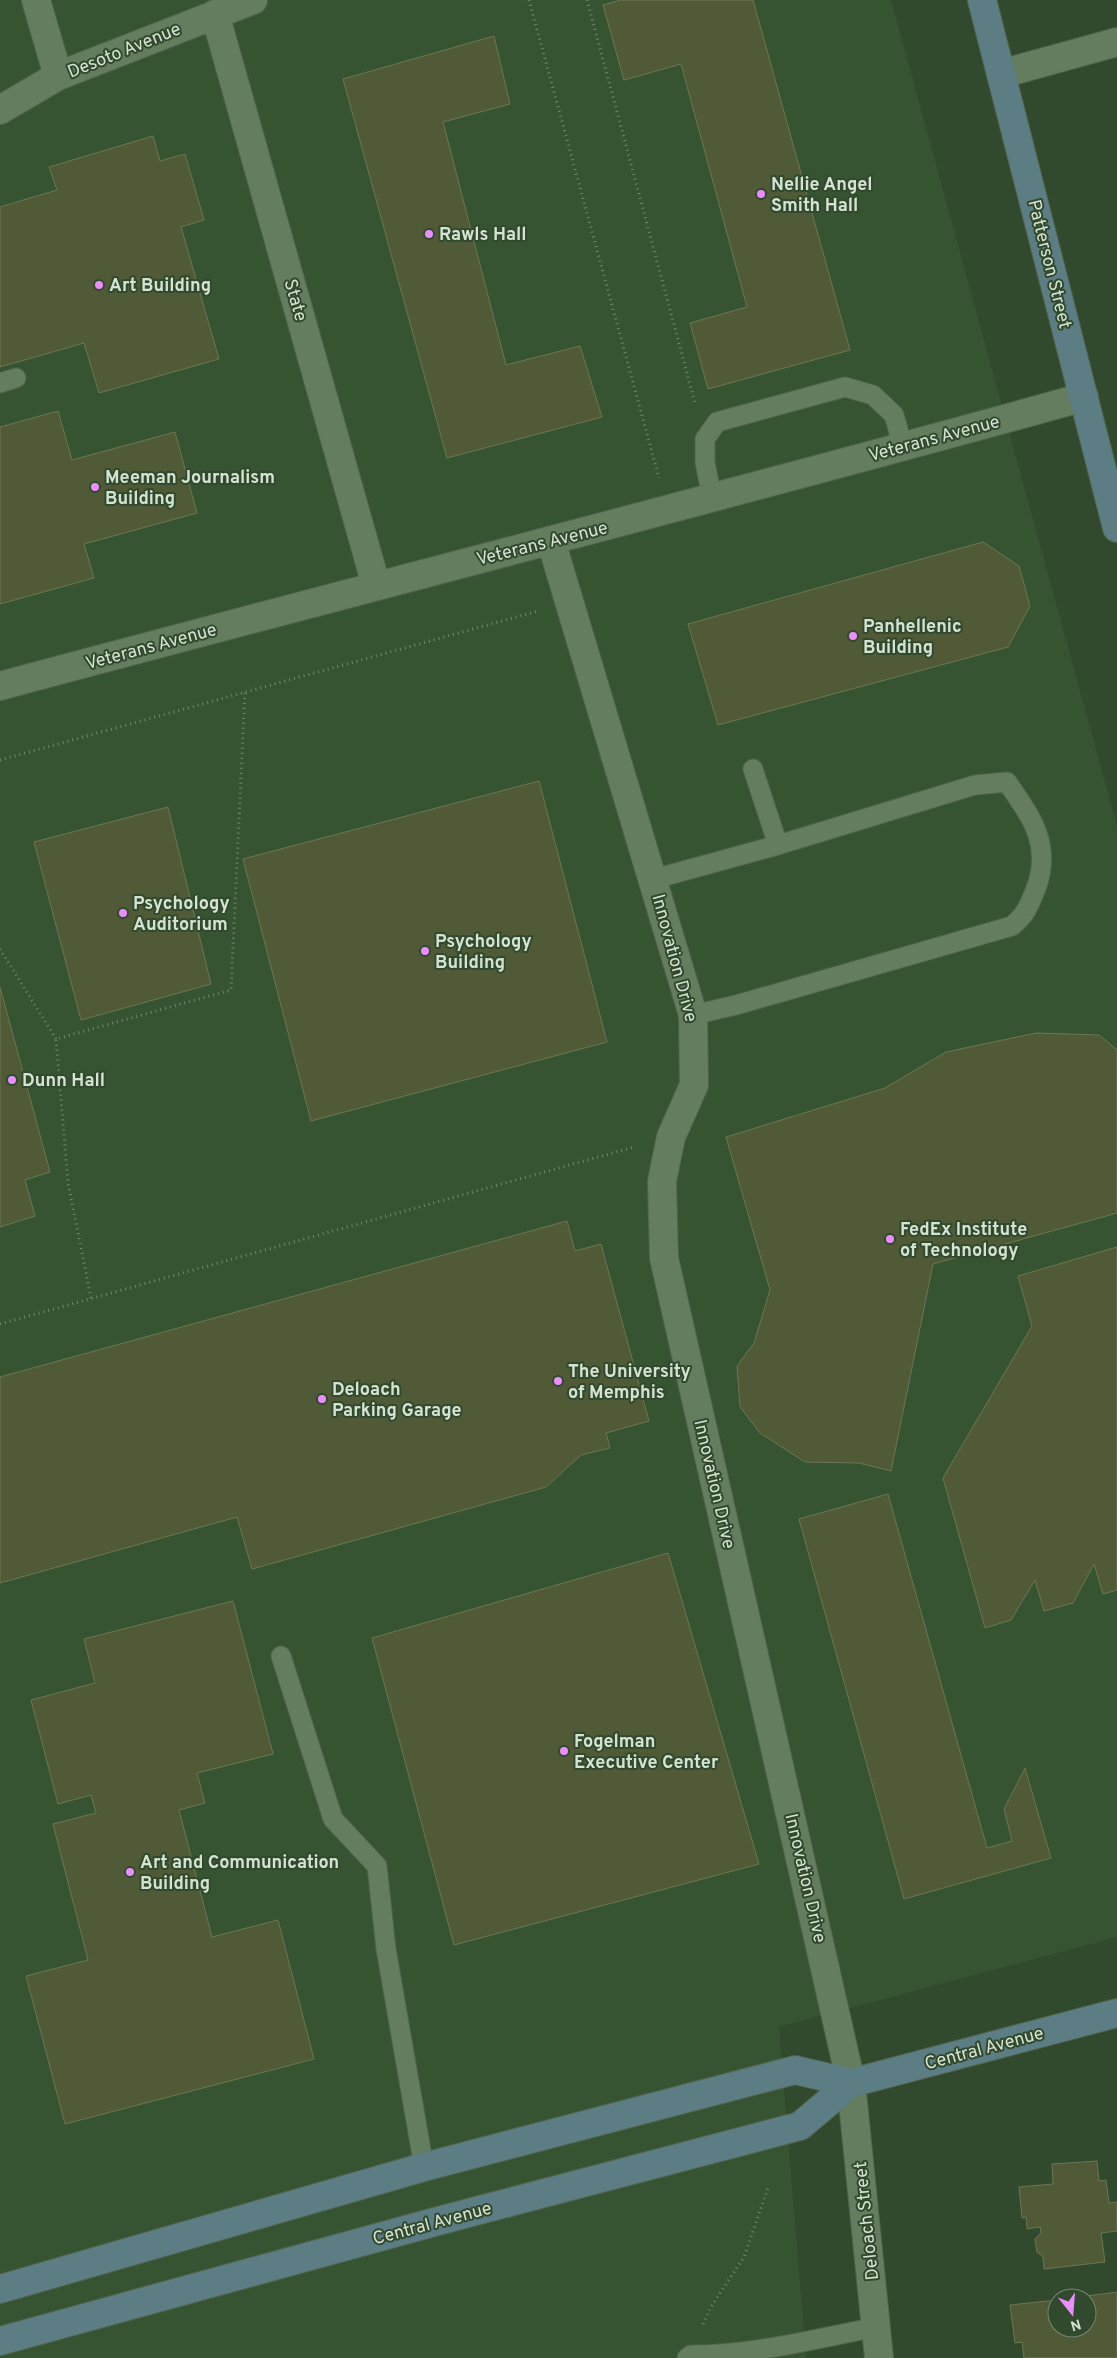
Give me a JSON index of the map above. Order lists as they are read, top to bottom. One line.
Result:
{"streets":{"main road":["Patterson Street","Central Avenue"],"street":["Desoto Avenue","State","Veterans Avenue","Innovation Drive","Deloach Street"]},"crossings":[["Desoto Avenue","State"],["Patterson Street","Veterans Avenue"],["State","Veterans Avenue"],["Veterans Avenue","Innovation Drive"],["Innovation Drive","Central Avenue"],["Innovation Drive","Deloach Street"],["Central Avenue","Deloach Street"]],"places":["Nellie Angel Smith Hall","Rawls Hall","Art Building","Meeman Journalism Building","Panhellenic Building","Psychology Auditorium","Psychology Building","Dunn Hall","FedEx Institute of Technology","The University of Memphis","Deloach Parking Garage","Fogelman Executive Center","Art and Communication Building"],"north":"bottom"}
